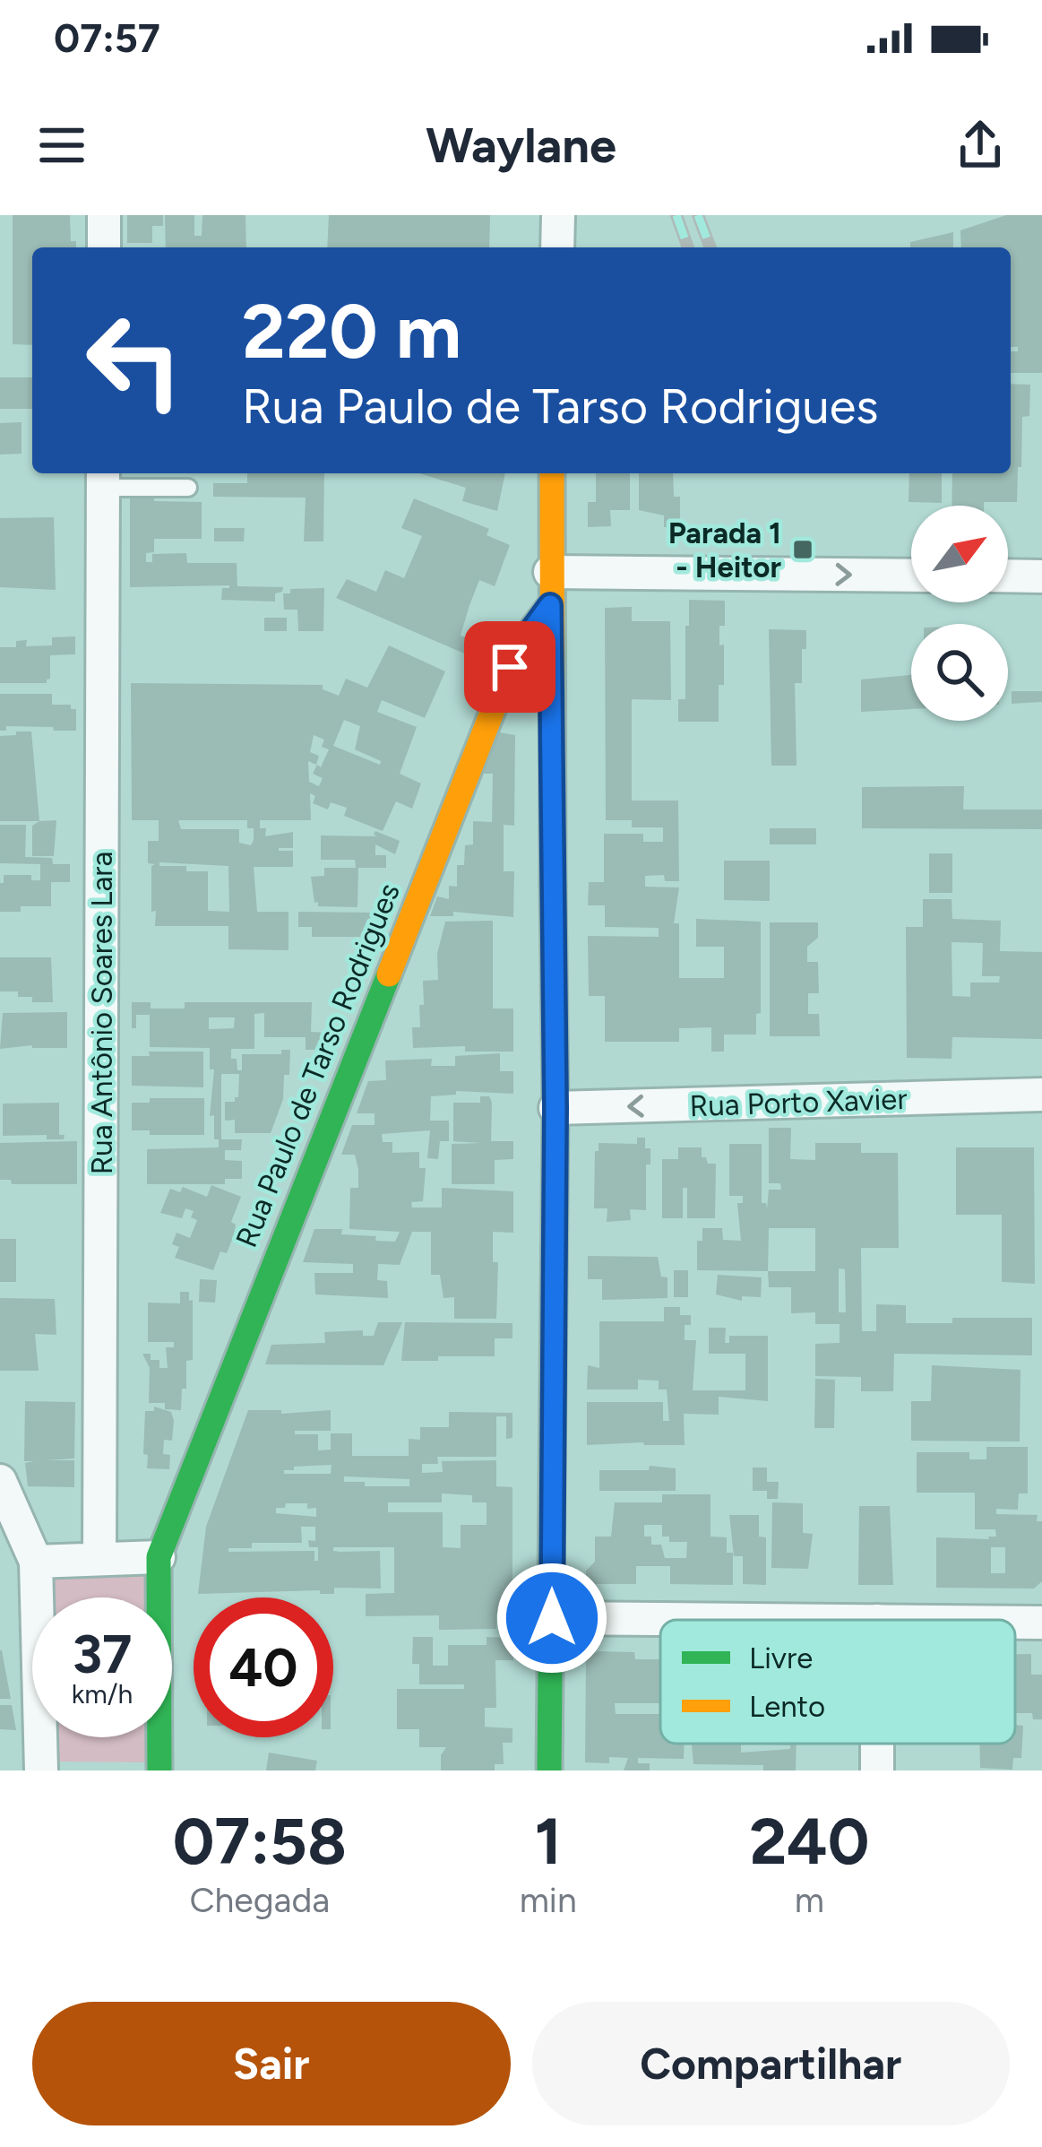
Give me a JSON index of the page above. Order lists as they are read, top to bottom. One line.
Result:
{"streets":{"street":["Rua Antônio Soares Lara","Rua Paulo de Tarso Rodrigues","Rua Porto Xavier"]},"one_way":["Rua Porto Xavier"],"places":{"transit":["Parada 1 - Heitor"]},"legend":["Livre","Lento"],"north":"top right","page":{"status":"07:57","header":"Waylane","turn":["220 m","Rua Paulo de Tarso Rodrigues"],"speed":"37 km/h","limit":"40","eta":["07:58","Chegada","1","min","240","m"],"buttons":["Sair","Compartilhar"]}}
